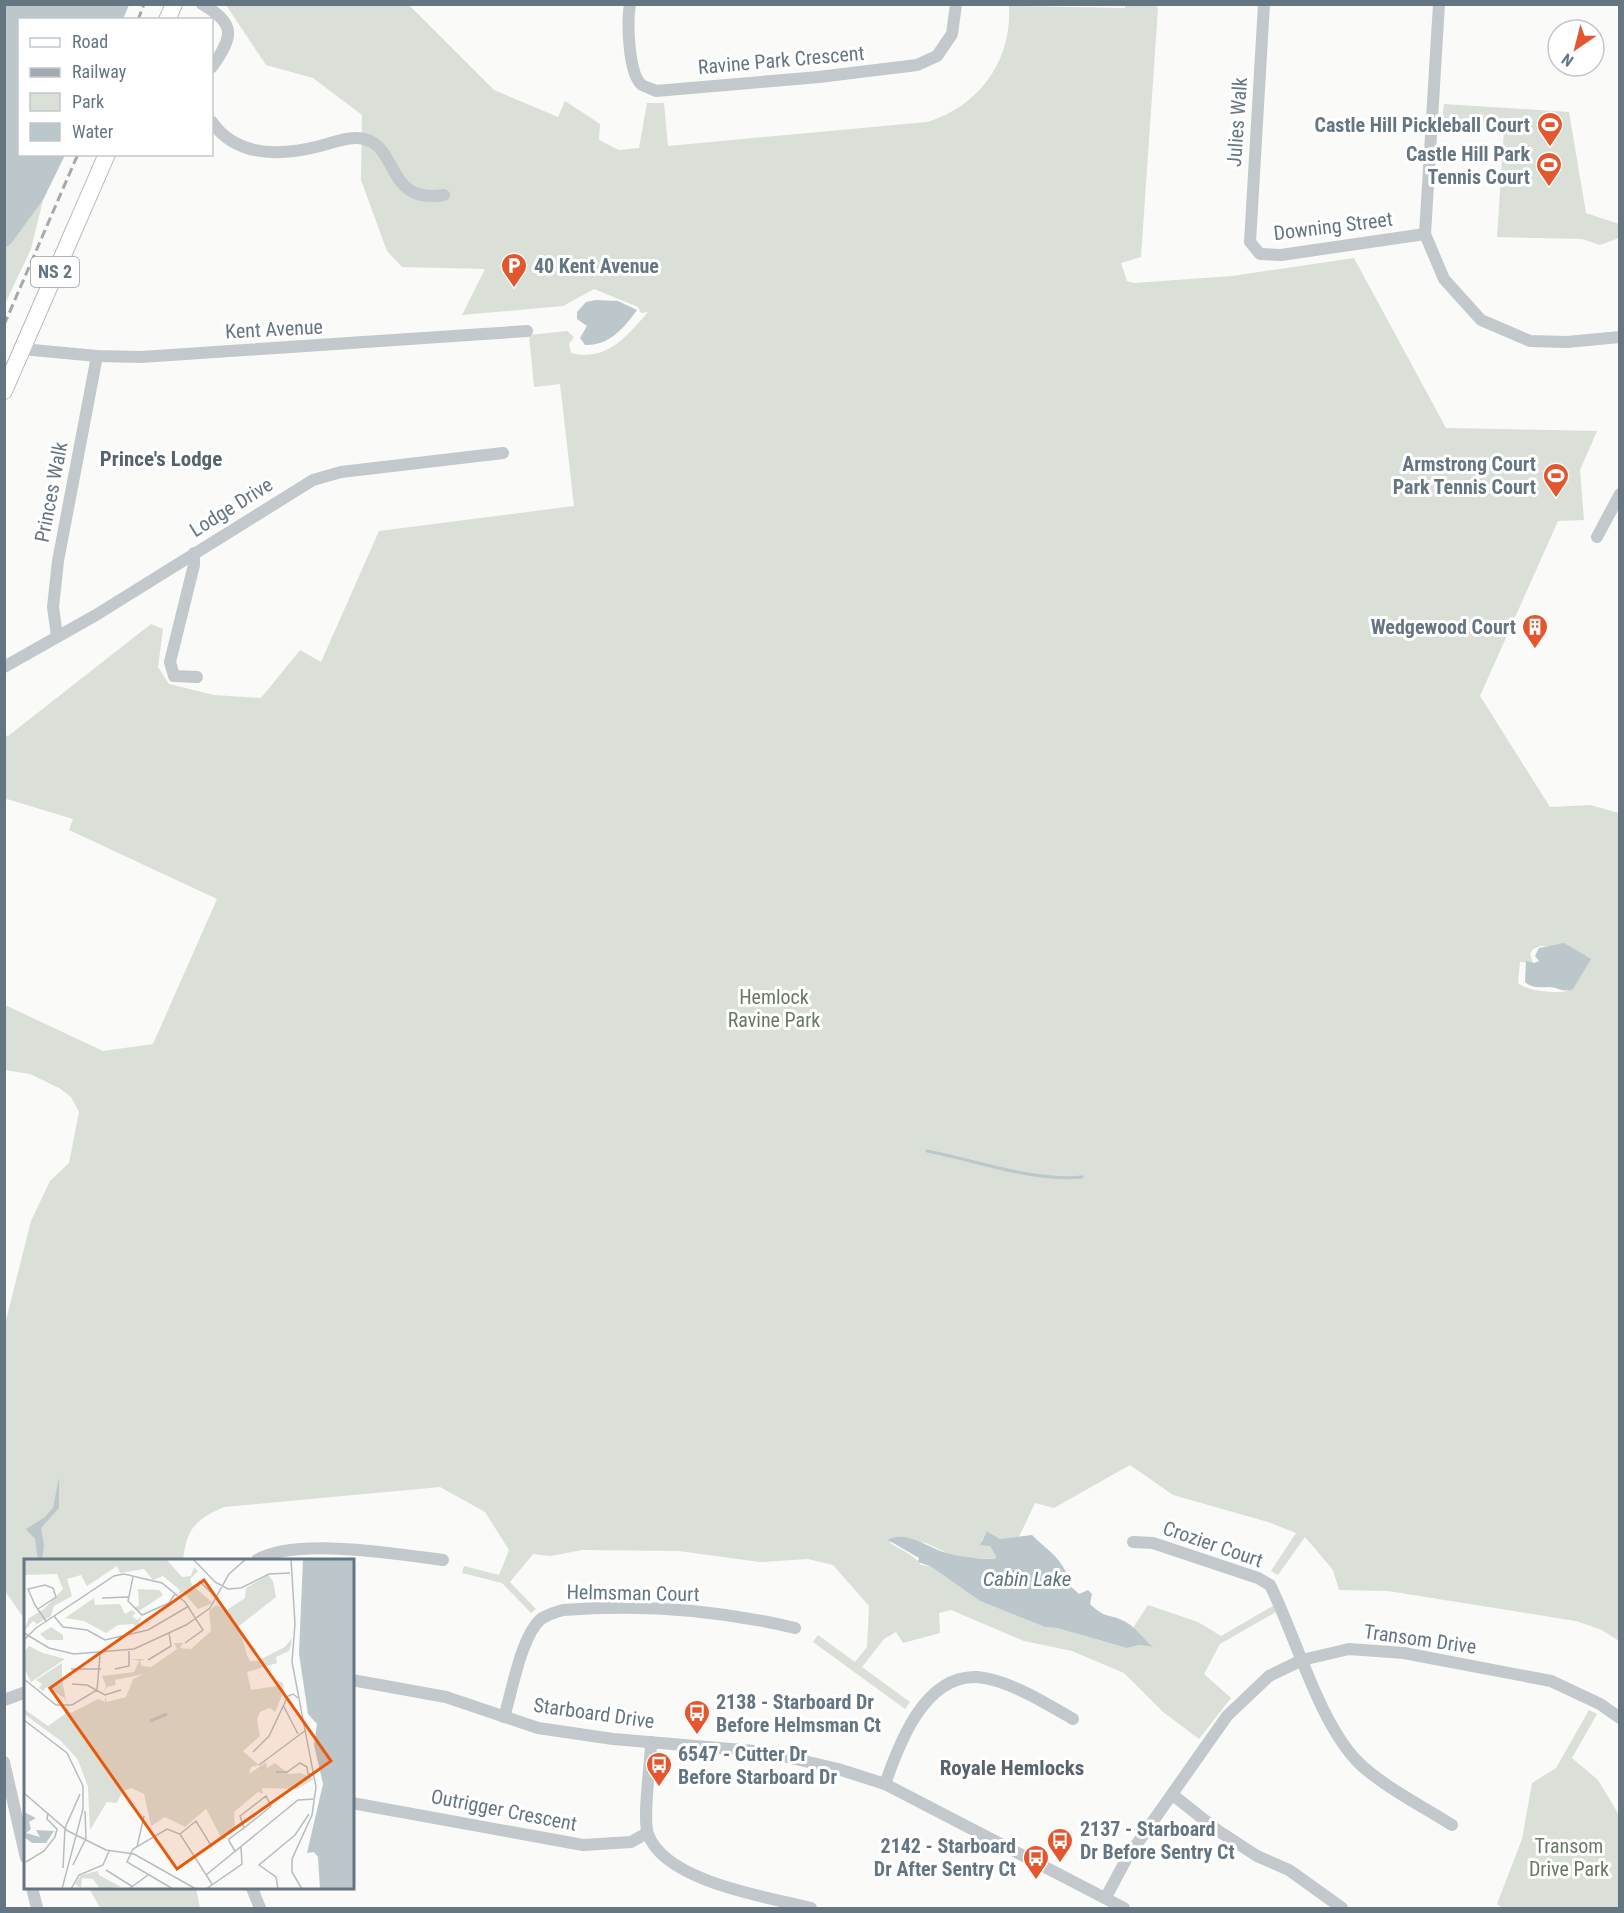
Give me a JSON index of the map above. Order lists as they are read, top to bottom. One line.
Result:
{"streets":{"main road":["NS 2"],"street":["Ravine Park Crescent","Julies Walk","Downing Street","Kent Avenue","Princes Walk","Lodge Drive","Crozier Court","Helmsman Court","Transom Drive","Starboard Drive","Outrigger Crescent"]},"crossings":[["Julies Walk","Downing Street"],["NS 2","Kent Avenue"],["Kent Avenue","Princes Walk"],["Princes Walk","Lodge Drive"],["Crozier Court","Transom Drive"],["Helmsman Court","Starboard Drive"],["Transom Drive","Starboard Drive"]],"districts":["Prince's Lodge","Royale Hemlocks"],"water":["Cabin Lake"],"parks":["Hemlock Ravine Park","Transom Drive Park"],"places":{"sports":["Castle Hill Pickleball Court","Castle Hill Park Tennis Court","Armstrong Court Park Tennis Court"],"parking":["40 Kent Avenue"],"building":["Wedgewood Court"],"bus stop":["2138 - Starboard Dr Before Helmsman Ct","6547 - Cutter Dr Before Starboard Dr","2137 - Starboard Dr Before Sentry Ct","2142 - Starboard Dr After Sentry Ct"]},"legend":["Road","Railway","Park","Water"],"north":"bottom left"}
